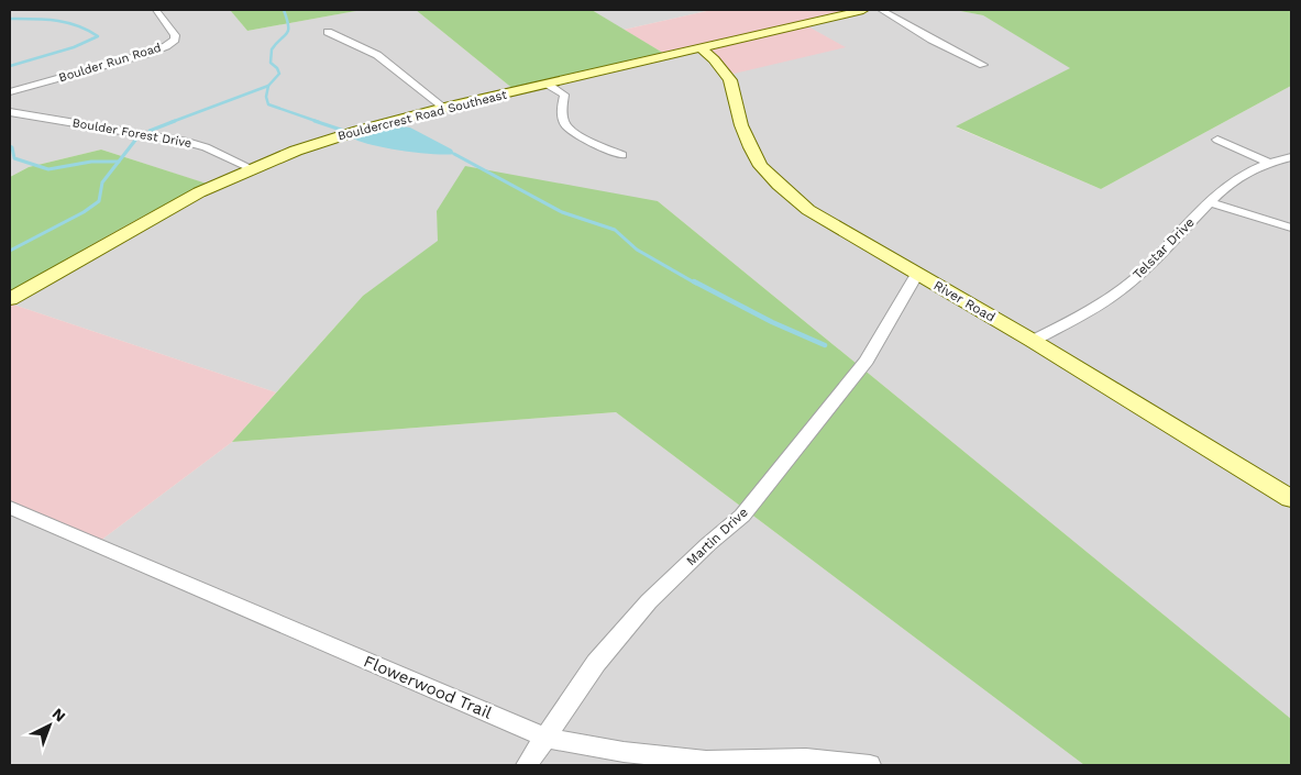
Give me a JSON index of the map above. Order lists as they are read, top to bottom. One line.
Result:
{"streets":{"street":["Boulder Run Road","Bouldercrest Road Southeast","Boulder Forest Drive","Telstar Drive","River Road","Martin Drive","Flowerwood Trail"]},"crossings":[["Bouldercrest Road Southeast","Boulder Forest Drive"],["Bouldercrest Road Southeast","River Road"],["Telstar Drive","River Road"],["River Road","Martin Drive"],["Martin Drive","Flowerwood Trail"]],"north":"top right"}
